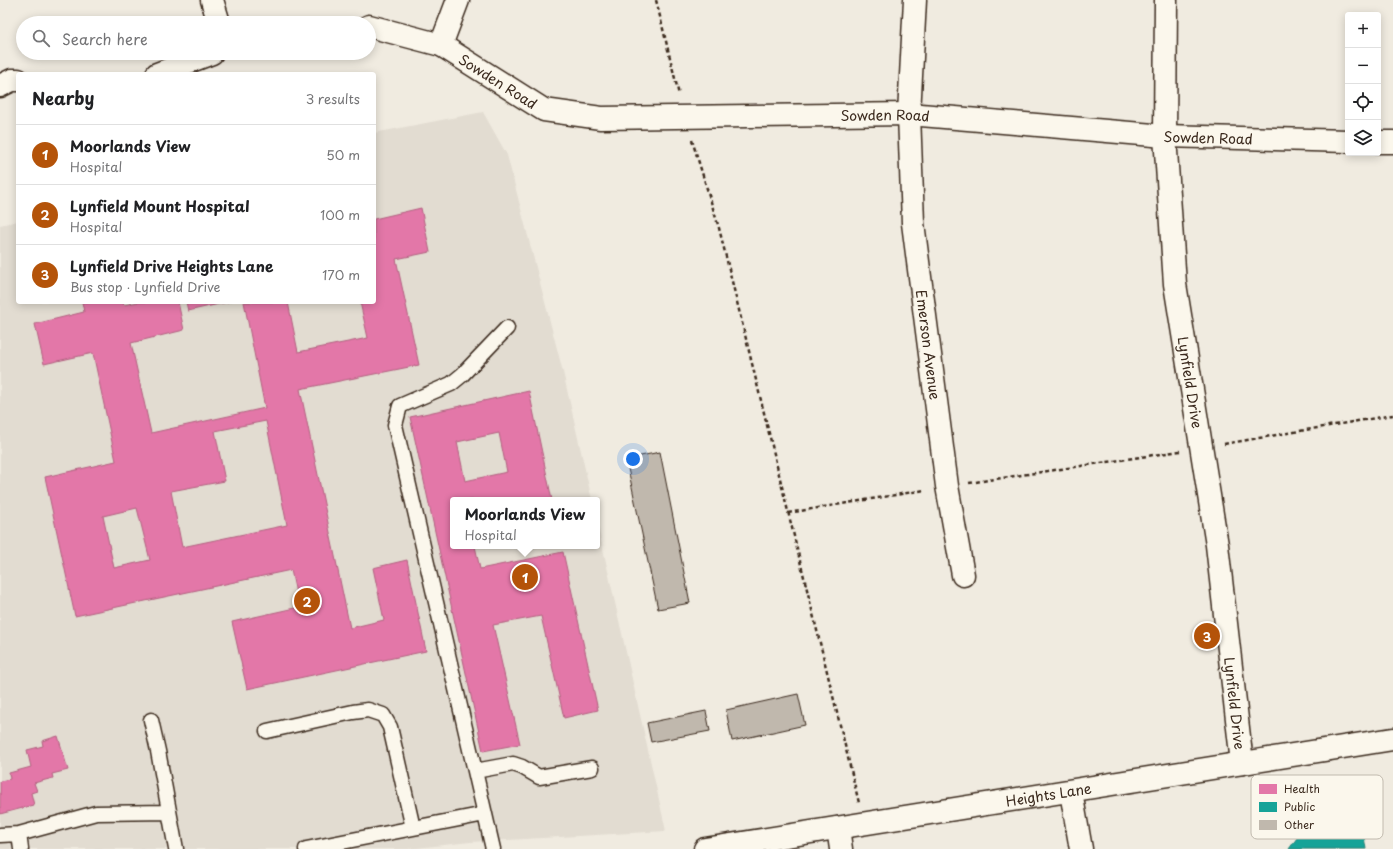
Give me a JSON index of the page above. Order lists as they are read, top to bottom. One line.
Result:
{"streets":{"street":["Sowden Road","Emerson Avenue","Lynfield Drive","Heights Lane"]},"crossings":[["Sowden Road","Emerson Avenue"],["Sowden Road","Lynfield Drive"],["Lynfield Drive","Heights Lane"]],"legend":["Health","Public","Other"],"page":{"map_buttons":["+","−"],"search":"Search here","heading":["Nearby","3 results"],"list":[{"mark":"1","name":"Moorlands View","note":"Hospital","value":"50 m"},{"mark":"2","name":"Lynfield Mount Hospital","note":"Hospital","value":"100 m"},{"mark":"3","name":"Lynfield Drive Heights Lane","note":"Bus stop · Lynfield Drive","value":"170 m"}],"popup":["Moorlands View","Hospital"],"pins":["1","2","3"]}}
